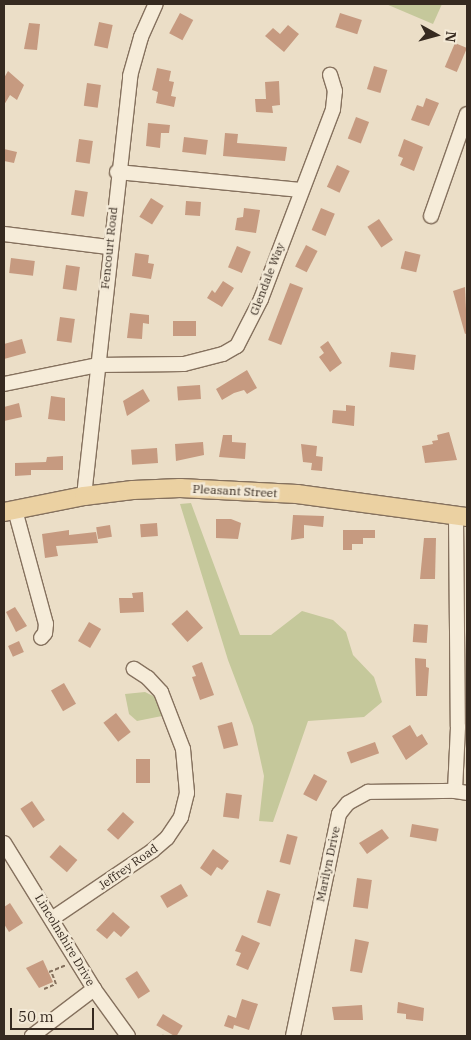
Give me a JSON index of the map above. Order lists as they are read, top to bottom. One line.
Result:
{"streets":{"main road":["Pleasant Street"],"street":["Fencourt Road","Glendale Way","Marilyn Drive","Jeffrey Road","Lincolnshire Drive"]},"crossings":[["Fencourt Road","Glendale Way"],["Fencourt Road","Pleasant Street"],["Jeffrey Road","Lincolnshire Drive"]],"scale_bar":"50 m","north":"right"}
